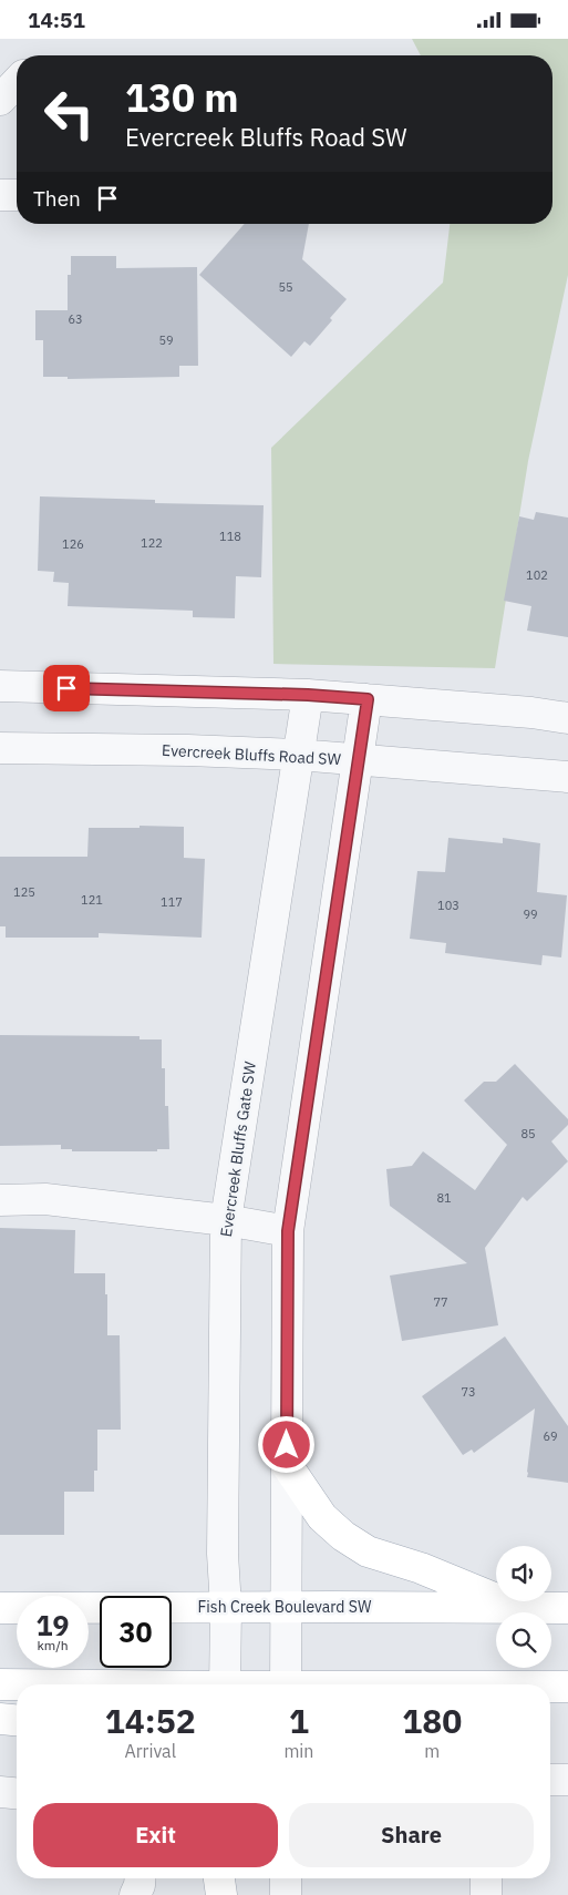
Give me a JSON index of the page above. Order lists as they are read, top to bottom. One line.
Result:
{"streets":{"main road":["Fish Creek Boulevard SW"],"street":["Evercreek Bluffs Road SW","Evercreek Bluffs Gate SW"]},"crossings":[["Evercreek Bluffs Road SW","Evercreek Bluffs Gate SW"],["Evercreek Bluffs Gate SW","Fish Creek Boulevard SW"]],"house_numbers":["55","63","59","118","122","126","102","125","121","117","103","99","85","81","77","73","69"],"page":{"status":"14:51","turn":["130 m","Evercreek Bluffs Road SW"],"then":"Then","speed":"19 km/h","limit":"30","eta":["14:52","Arrival","1","min","180","m"],"buttons":["Exit","Share"]}}
